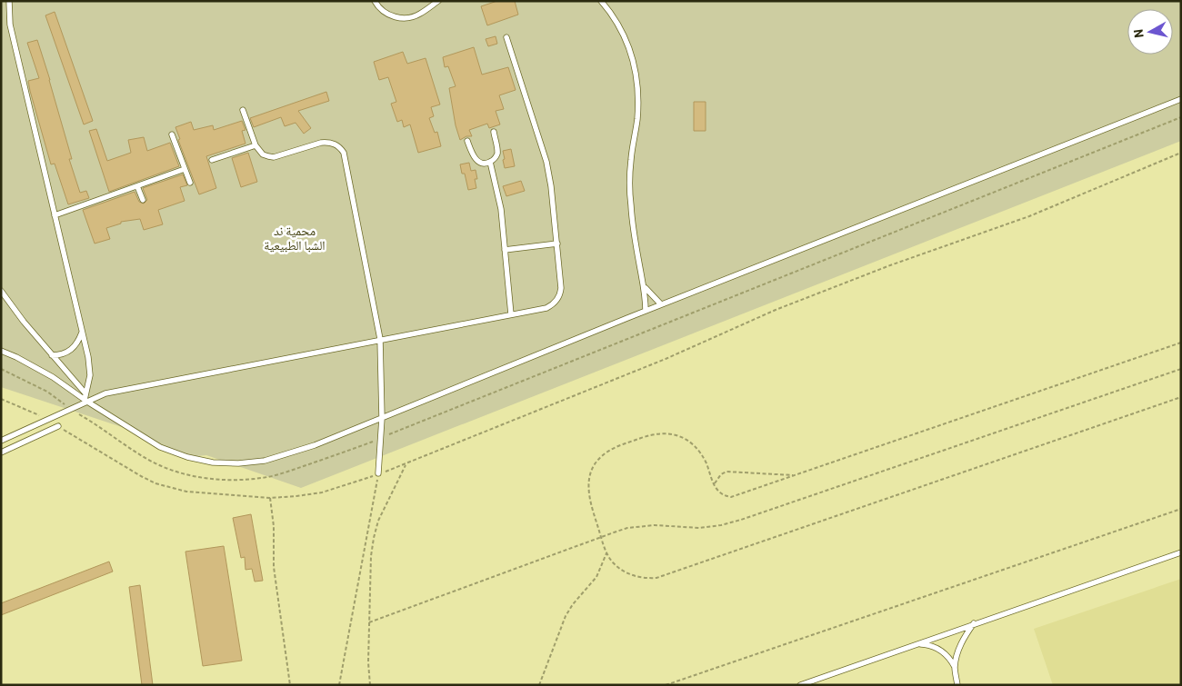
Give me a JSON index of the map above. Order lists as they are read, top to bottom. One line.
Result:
{"parks":["محمية ند الشبا الطبيعية"],"north":"left"}
